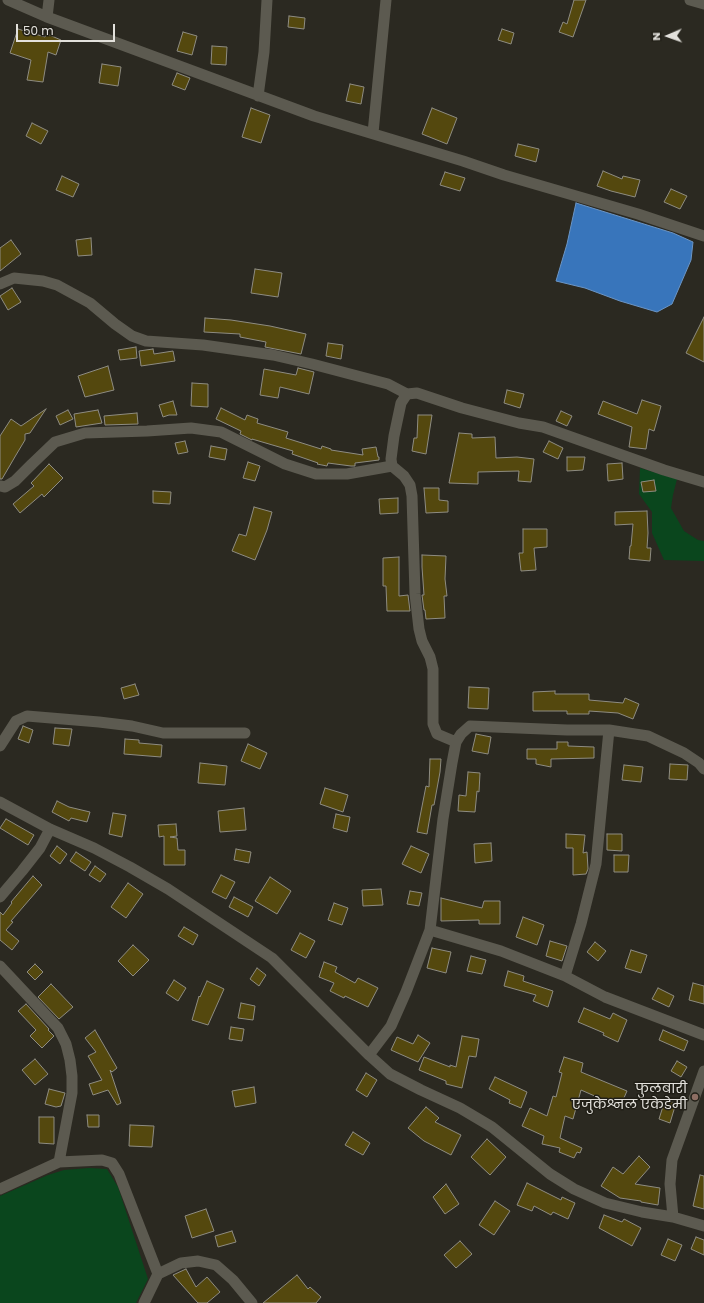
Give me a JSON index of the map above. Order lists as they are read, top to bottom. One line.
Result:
{"places":["फुलबारी एजुकेश्नल एकेडेमी"],"scale_bar":"50 m","north":"left"}
